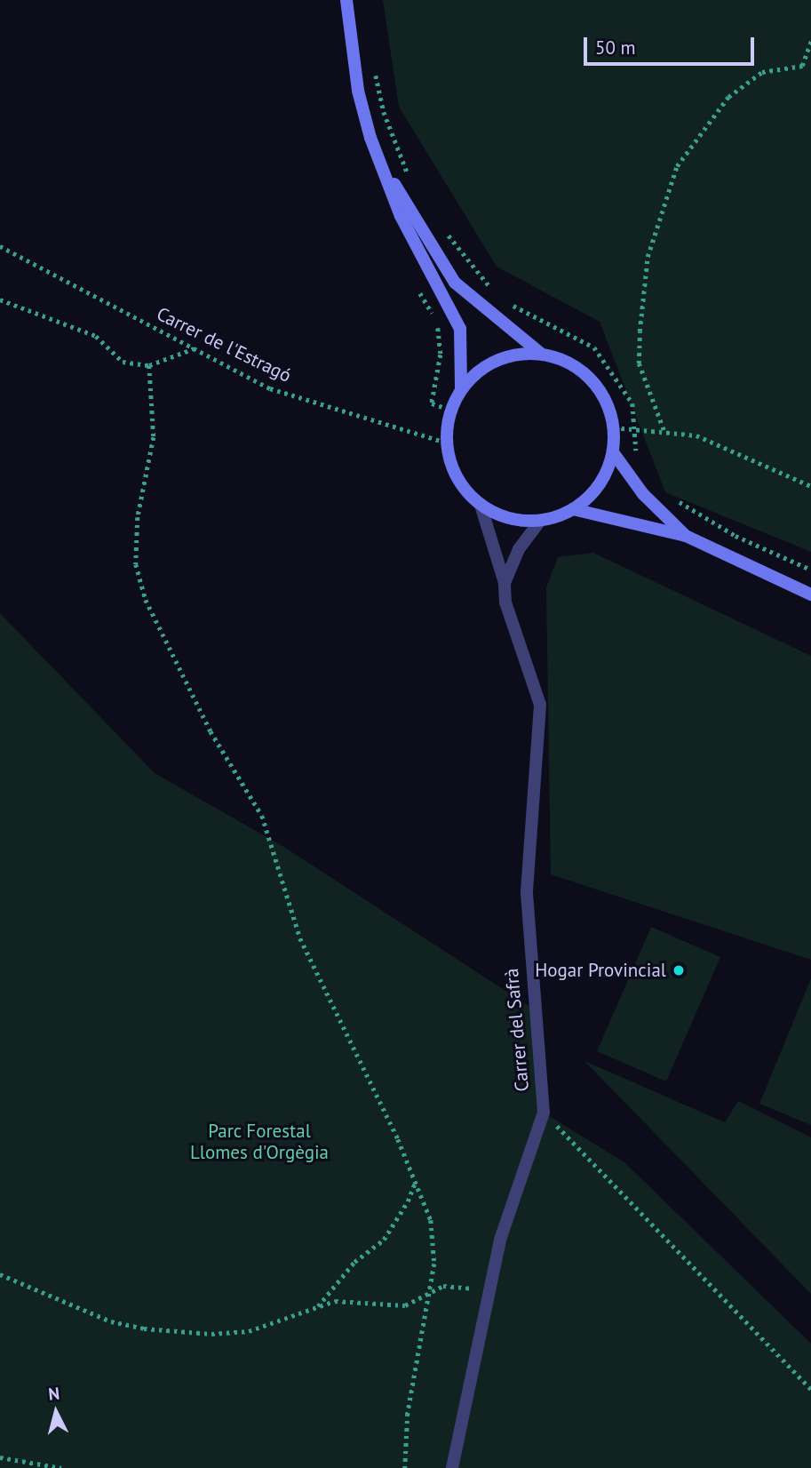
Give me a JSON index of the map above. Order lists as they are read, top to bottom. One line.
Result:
{"streets":{"street":["Carrer del Safrà"],"path":["Carrer de l'Estragó"]},"crossings":[["Carrer de l'Estragó","Carrer del Safrà"]],"parks":["Parc Forestal Llomes d'Orgègia"],"places":["Hogar Provincial"],"scale_bar":"50 m","north":"top"}
